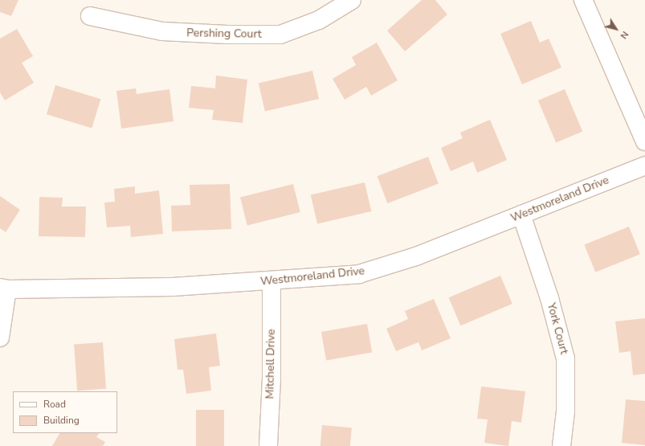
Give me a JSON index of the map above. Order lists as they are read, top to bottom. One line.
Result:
{"streets":{"street":["Pershing Court","Westmoreland Drive","York Court","Mitchell Drive"]},"crossings":[["Westmoreland Drive","York Court"],["Westmoreland Drive","Mitchell Drive"]],"legend":["Road","Building"],"north":"bottom right"}
